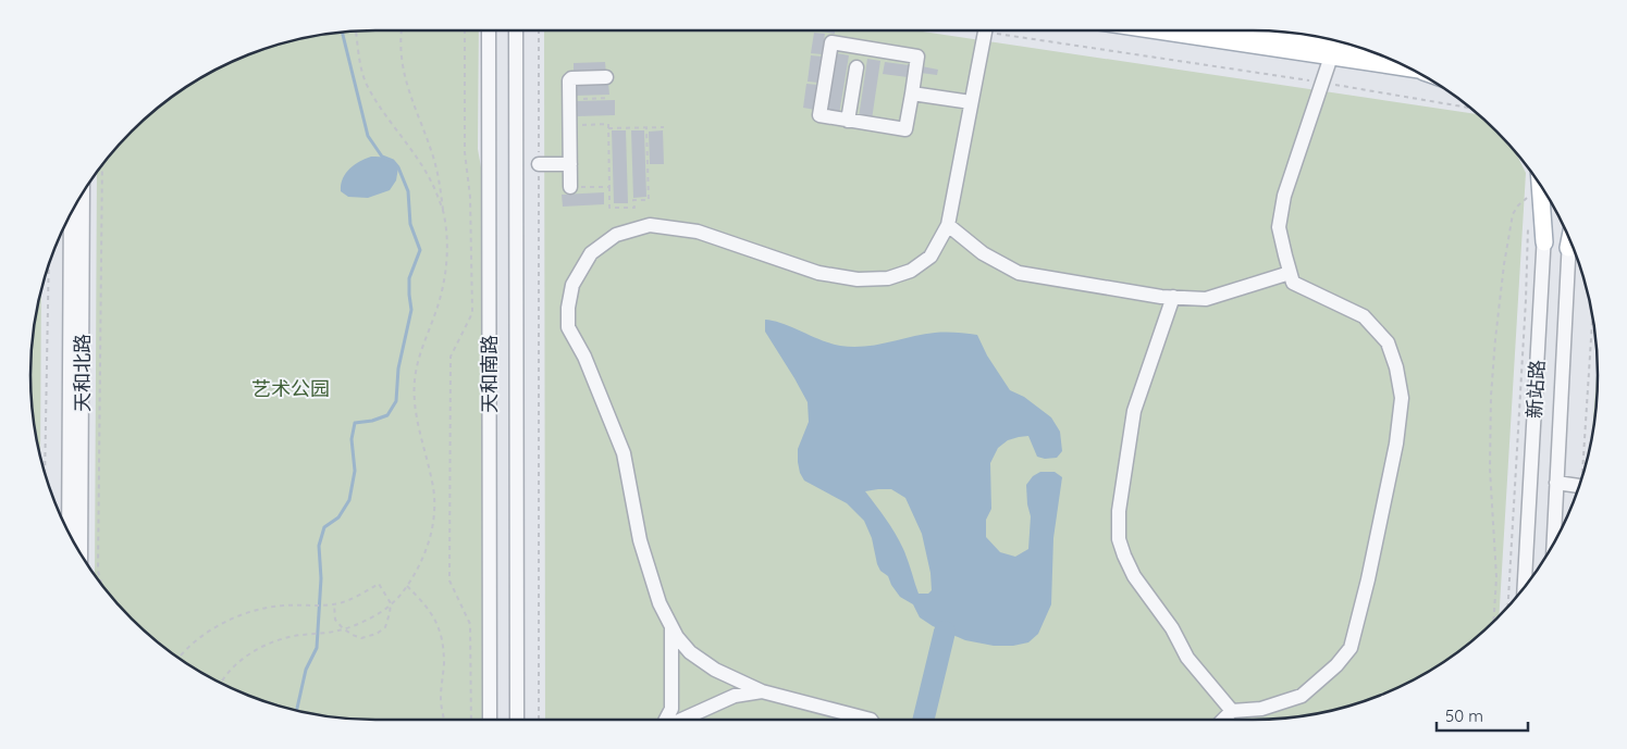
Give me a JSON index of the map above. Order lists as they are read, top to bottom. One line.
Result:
{"streets":{"street":["天和北路","天和南路","新站路"]},"parks":["艺术公园"],"scale_bar":"50 m"}
